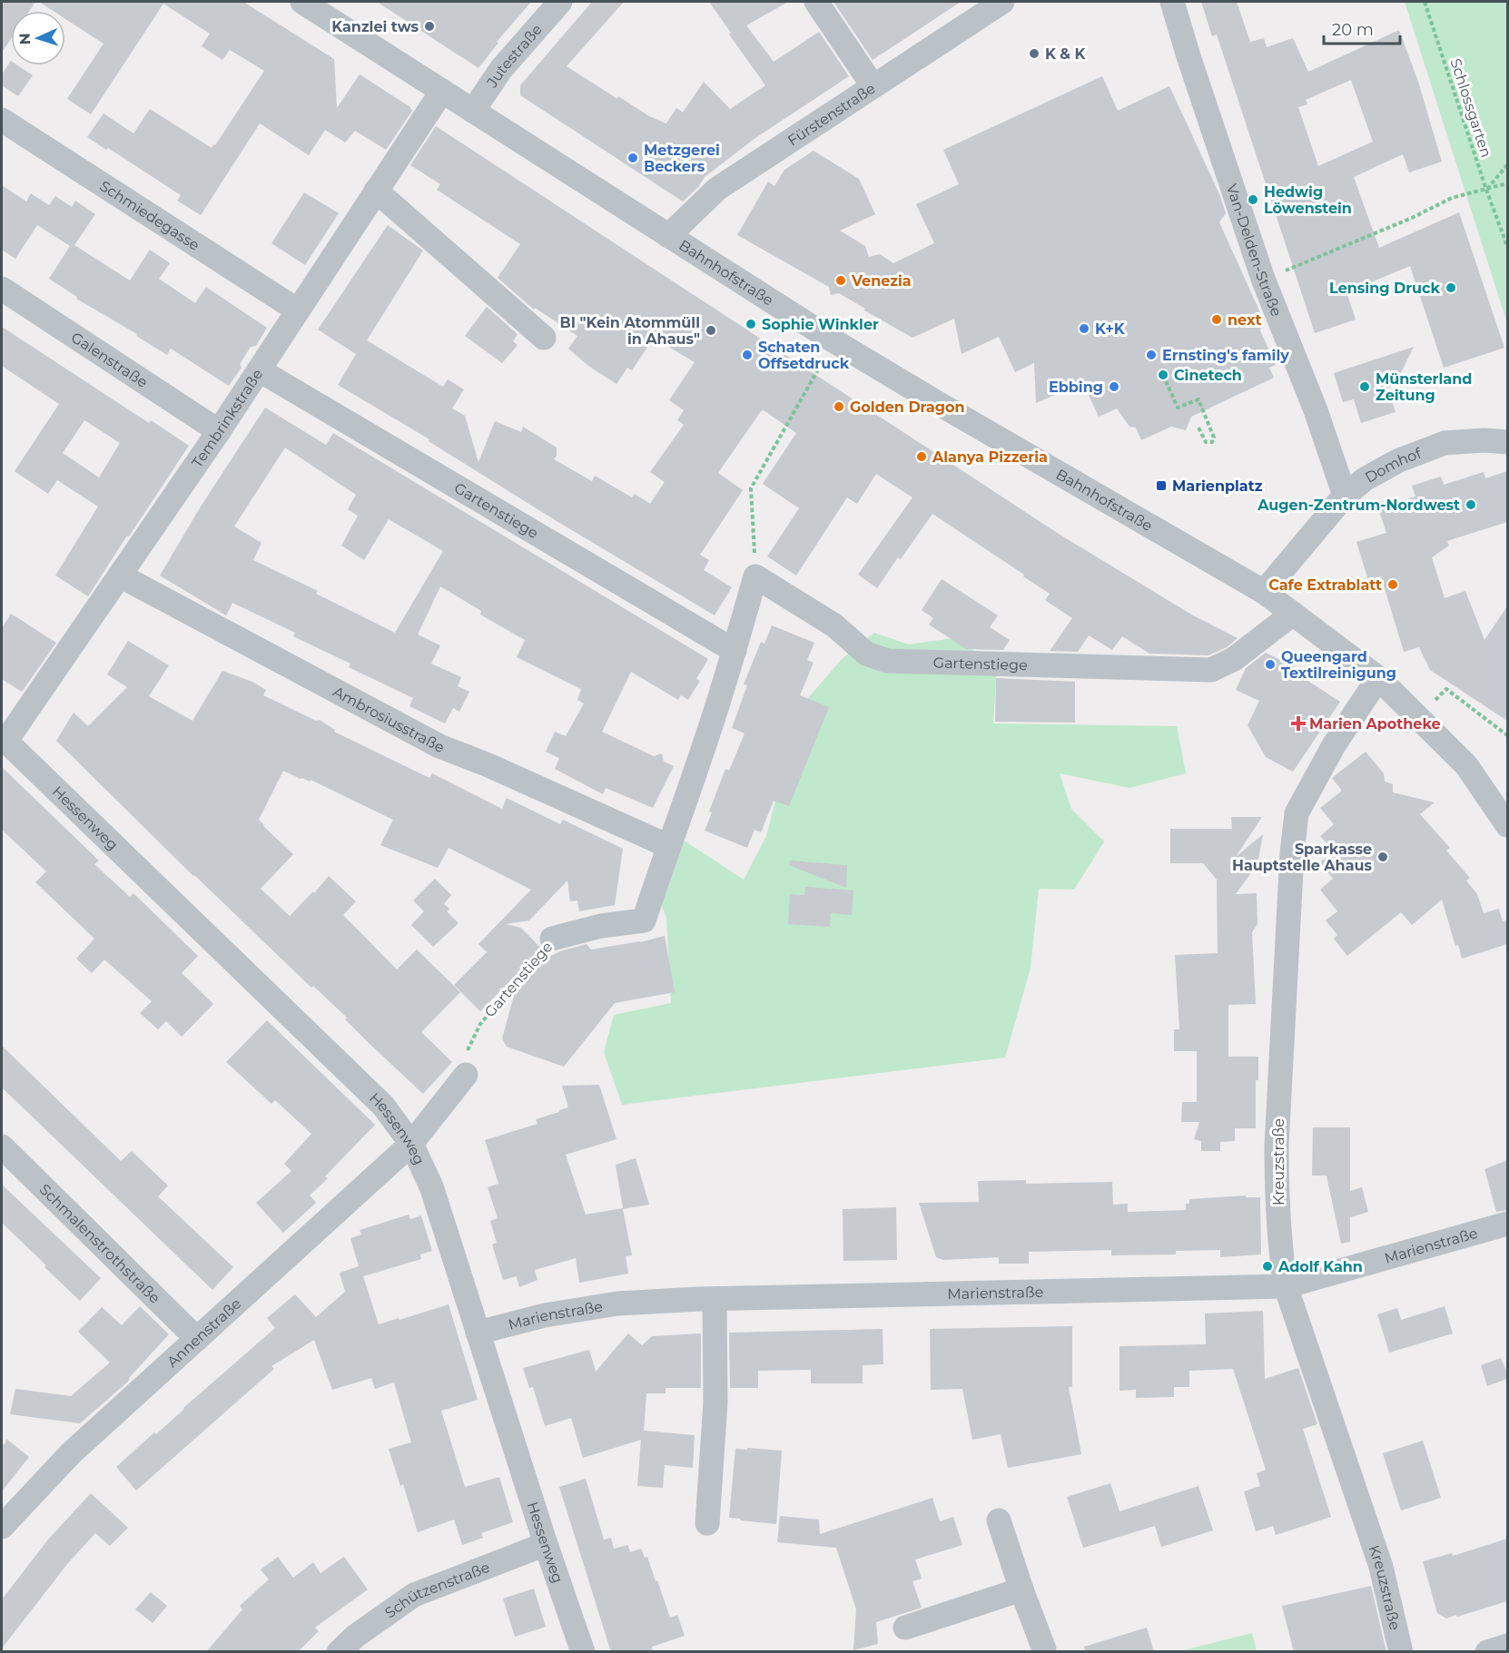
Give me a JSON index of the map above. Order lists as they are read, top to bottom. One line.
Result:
{"streets":{"street":["Jutestraße","Fürstenstraße","Schmiedegasse","Van-Delden-Straße","Bahnhofstraße","Galenstraße","Tembrinkstraße","Domhof","Gartenstiege","Ambrosiusstraße","Hessenweg","Kreuzstraße","Schmalenstrothstraße","Marienstraße","Annenstraße","Schützenstraße"],"path":["Schlossgarten"]},"crossings":[["Jutestraße","Bahnhofstraße"],["Fürstenstraße","Bahnhofstraße"],["Schmiedegasse","Tembrinkstraße"],["Van-Delden-Straße","Domhof"],["Bahnhofstraße","Tembrinkstraße"],["Bahnhofstraße","Domhof"],["Bahnhofstraße","Gartenstiege"],["Bahnhofstraße","Kreuzstraße"],["Galenstraße","Tembrinkstraße"],["Tembrinkstraße","Gartenstiege"],["Tembrinkstraße","Ambrosiusstraße"],["Tembrinkstraße","Hessenweg"],["Gartenstiege","Ambrosiusstraße"],["Hessenweg","Marienstraße"],["Hessenweg","Annenstraße"],["Hessenweg","Schützenstraße"],["Kreuzstraße","Marienstraße"],["Schmalenstrothstraße","Annenstraße"]],"places":{"other":["Kanzlei tws","K & K","Metzgerei Beckers","Hedwig Löwenstein","Venezia","Lensing Druck","next","Sophie Winkler","K+K","BI \"Kein Atommüll in Ahaus\"","Schaten Offsetdruck","Ernsting's family","Cinetech","Ebbing","Münsterland Zeitung","Golden Dragon","Alanya Pizzeria","Augen-Zentrum-Nordwest","Cafe Extrablatt","Queengard Textilreinigung","Sparkasse Hauptstelle Ahaus","Adolf Kahn"],"transit":["Marienplatz"],"health":["Marien Apotheke"]},"scale_bar":"20 m","north":"left"}
